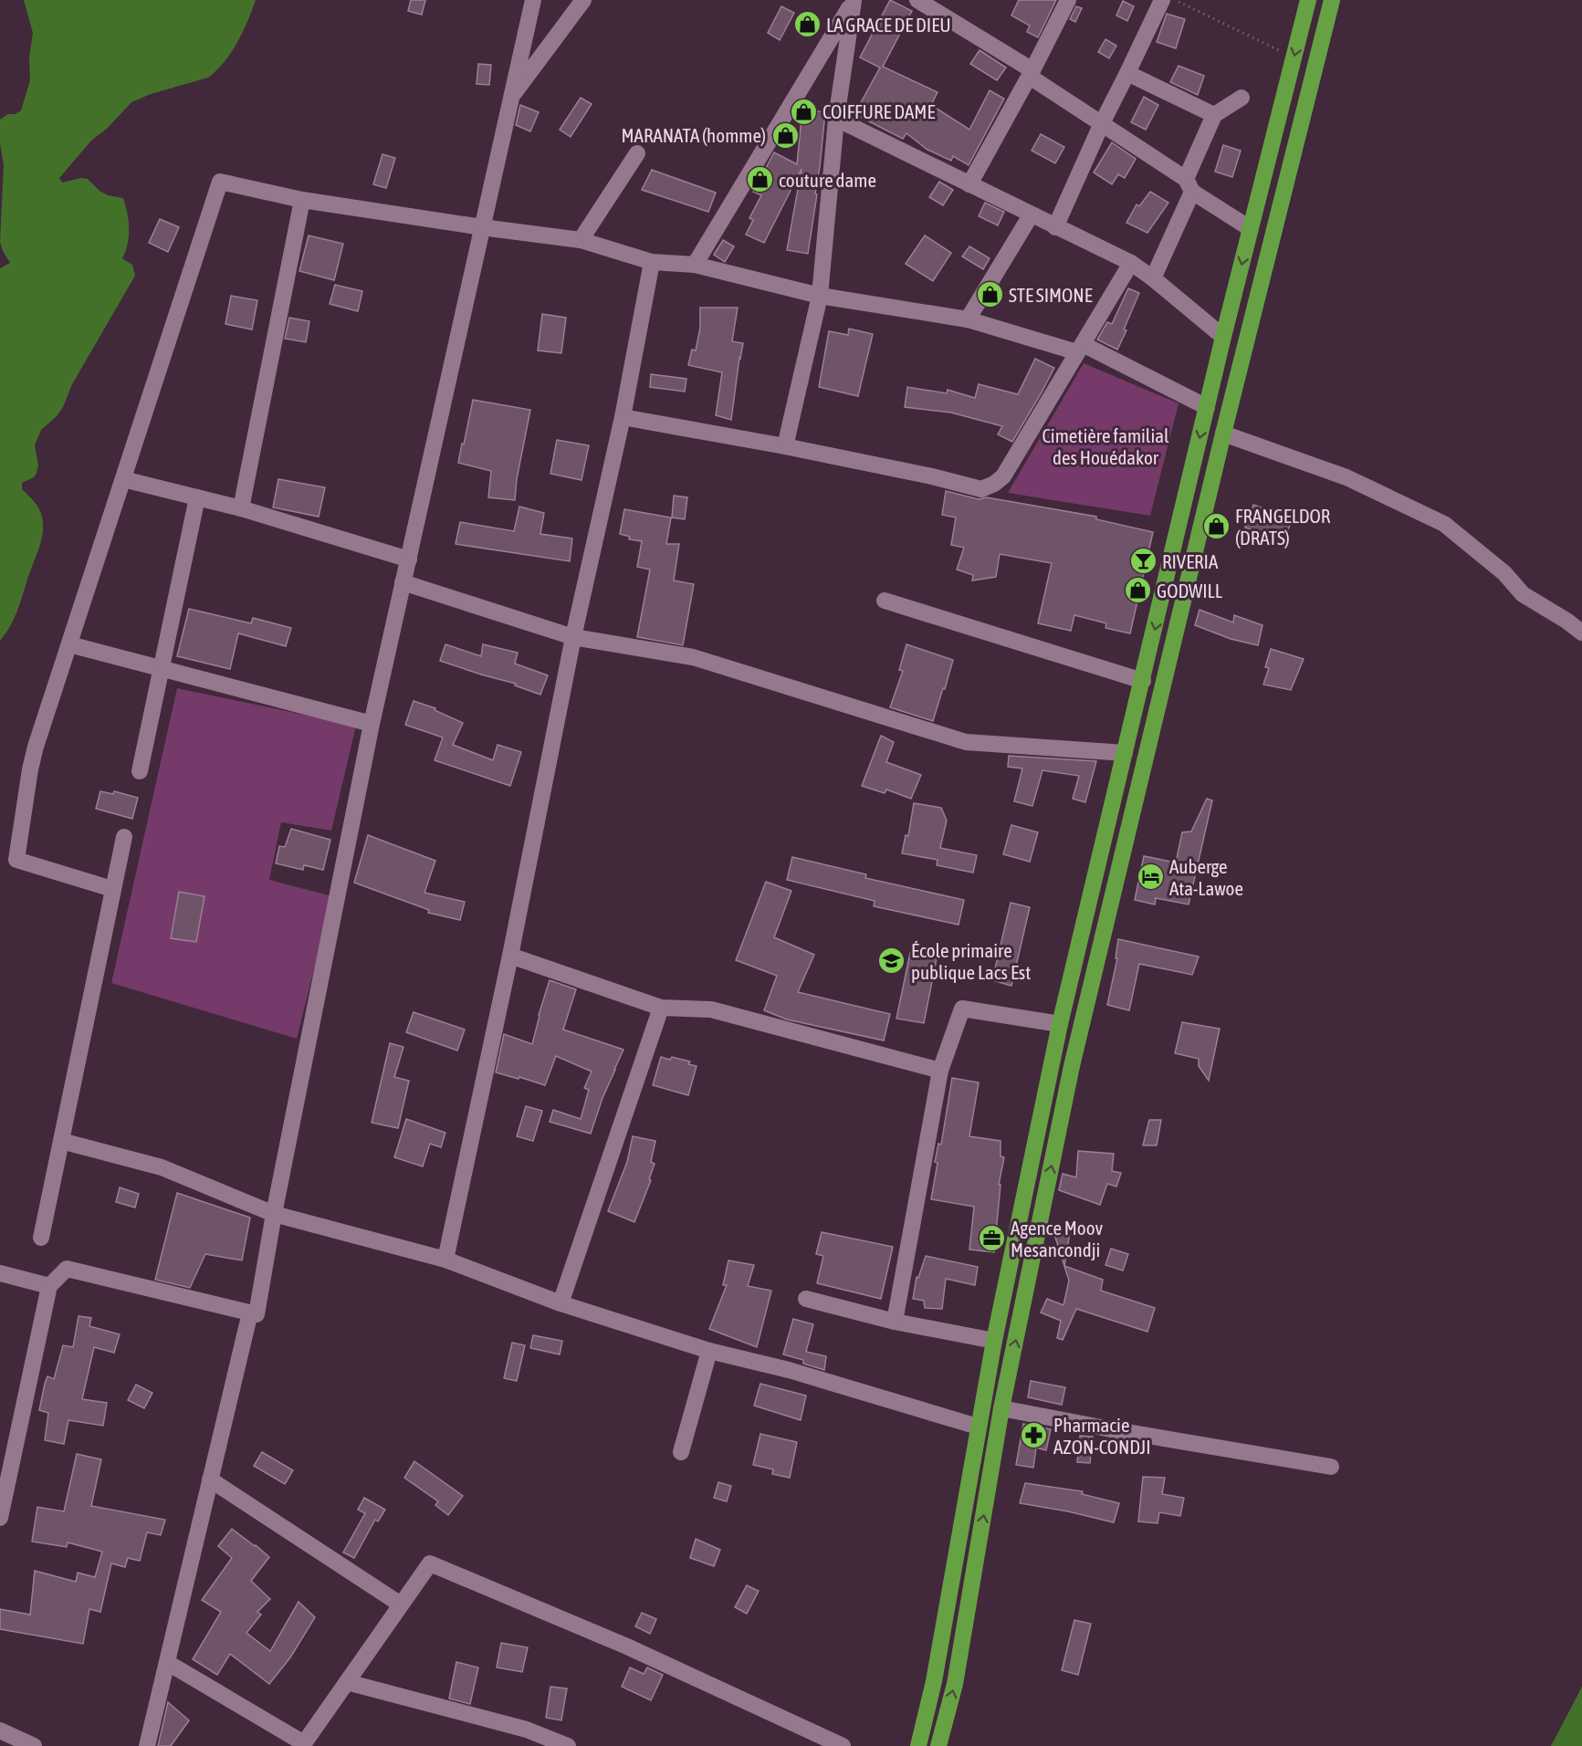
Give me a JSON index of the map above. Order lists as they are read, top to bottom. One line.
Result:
{"parks":["Cimetière familial des Houédakor"],"places":{"shop":["LA GRACE DE DIEU","COIFFURE DAME","MARANATA (homme)","couture dame","STE SIMONE","FRANGELDOR (DRATS)","GODWILL"],"bar":["RIVERIA"],"hotel":["Auberge Ata-Lawoe"],"school or university":["École primaire publique Lacs Est"],"office":["Agence Moov Mesancondji"],"pharmacy":["Pharmacie AZON-CONDJI"]}}
